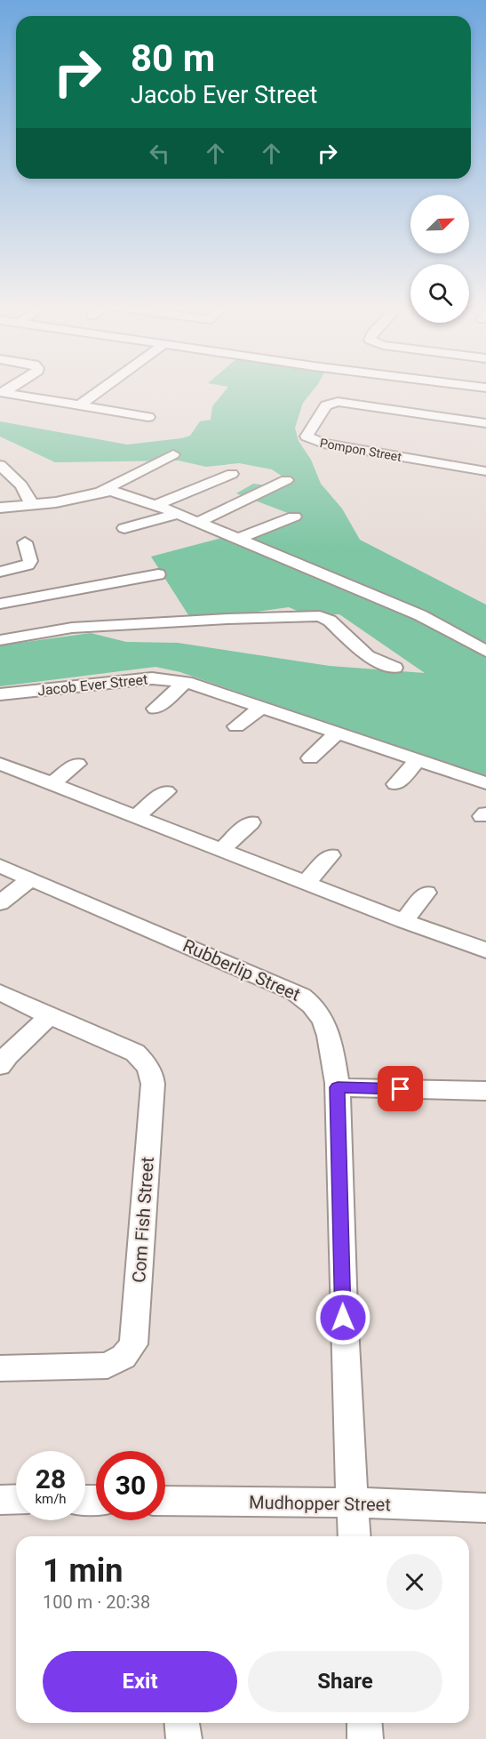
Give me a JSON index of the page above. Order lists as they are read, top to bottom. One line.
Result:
{"streets":{"street":["Pompon Street","Jacob Ever Street","Rubberlip Street","Com Fish Street","Mudhopper Street"]},"crossings":[["Rubberlip Street","Mudhopper Street"]],"north":"top right","page":{"turn":["80 m","Jacob Ever Street"],"speed":"28 km/h","limit":"30","heading":["1 min","100 m · 20:38"],"buttons":["Exit","Share"]}}
